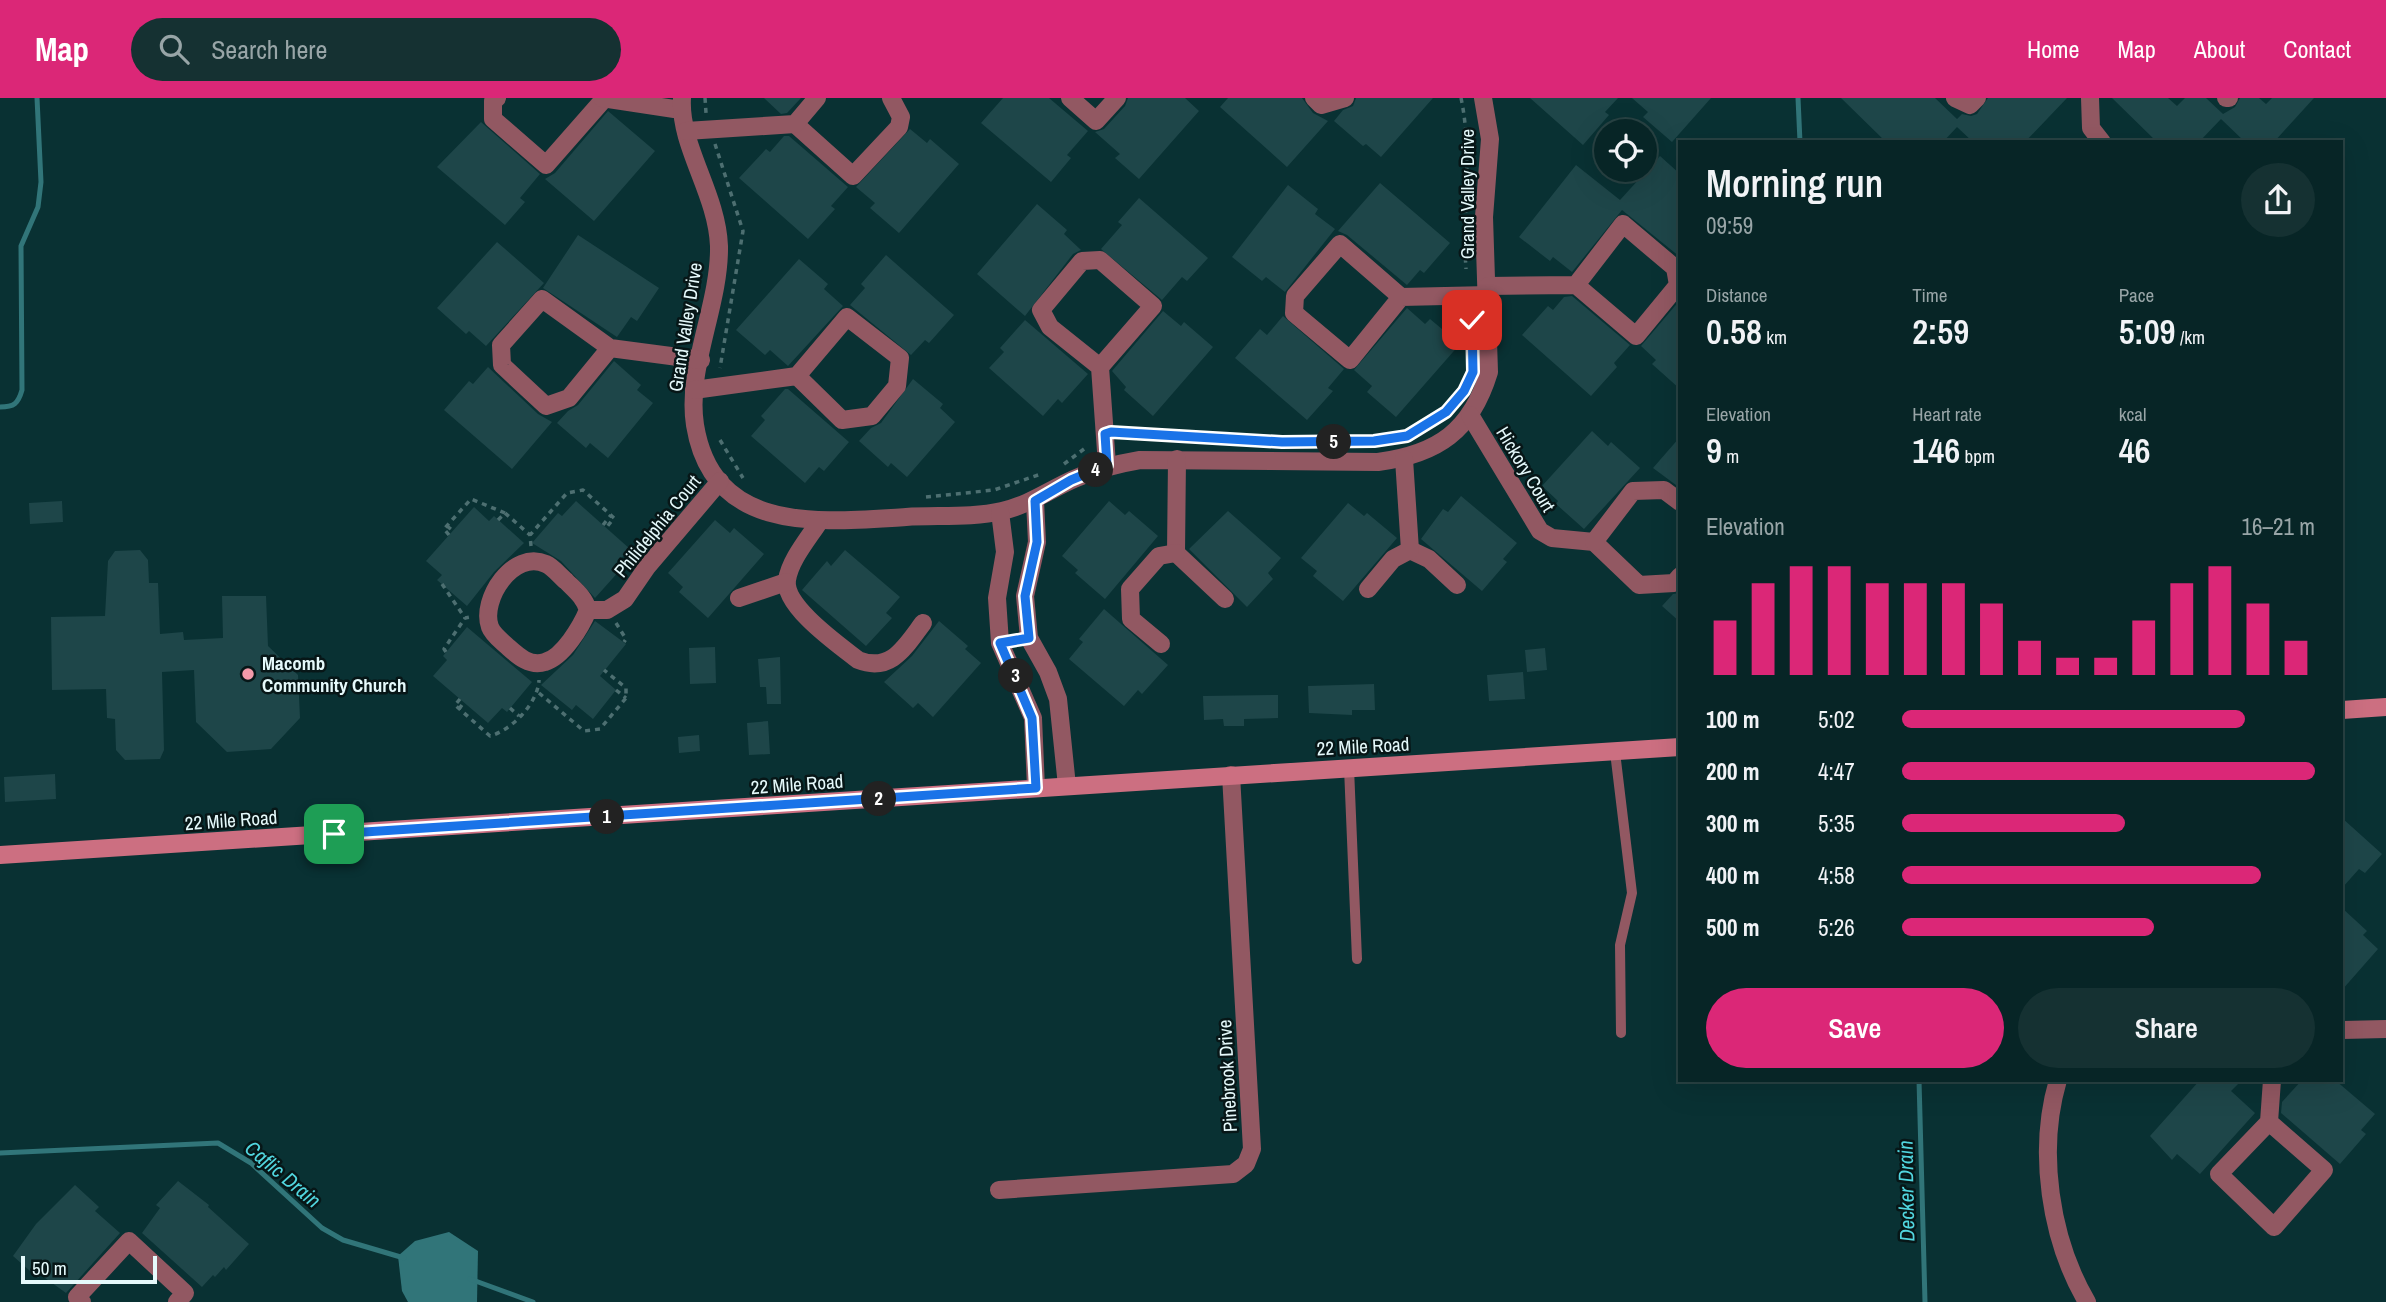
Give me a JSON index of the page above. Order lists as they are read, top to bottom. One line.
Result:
{"streets":{"street":["Grand Valley Drive","Hickory Court","Philidelphia Court","22 Mile Road","Pinebrook Drive"]},"crossings":[["Grand Valley Drive","Hickory Court"],["Grand Valley Drive","Philidelphia Court"],["22 Mile Road","Pinebrook Drive"]],"water":["Caflic Drain","Decker Drain"],"places":["Macomb Community Church"],"scale_bar":"50 m","page":{"header":"Map","search":"Search here","nav":["Home","Map","About","Contact"],"heading":["Morning run","09:59"],"stats":[["Distance","0.58 km"],["Time","2:59"],["Pace","5:09 /km"],["Elevation","9 m"],["Heart rate","146 bpm"],["kcal","46"]],"pins":["5","4","3","2","1"],"chart":["Elevation","16–21 m"],"list":[{"name":"100 m","note":"5:02"},{"name":"200 m","note":"4:47"},{"name":"300 m","note":"5:35"},{"name":"400 m","note":"4:58"},{"name":"500 m","note":"5:26"}],"buttons":["Save","Share"],"scale":"50 m"}}
